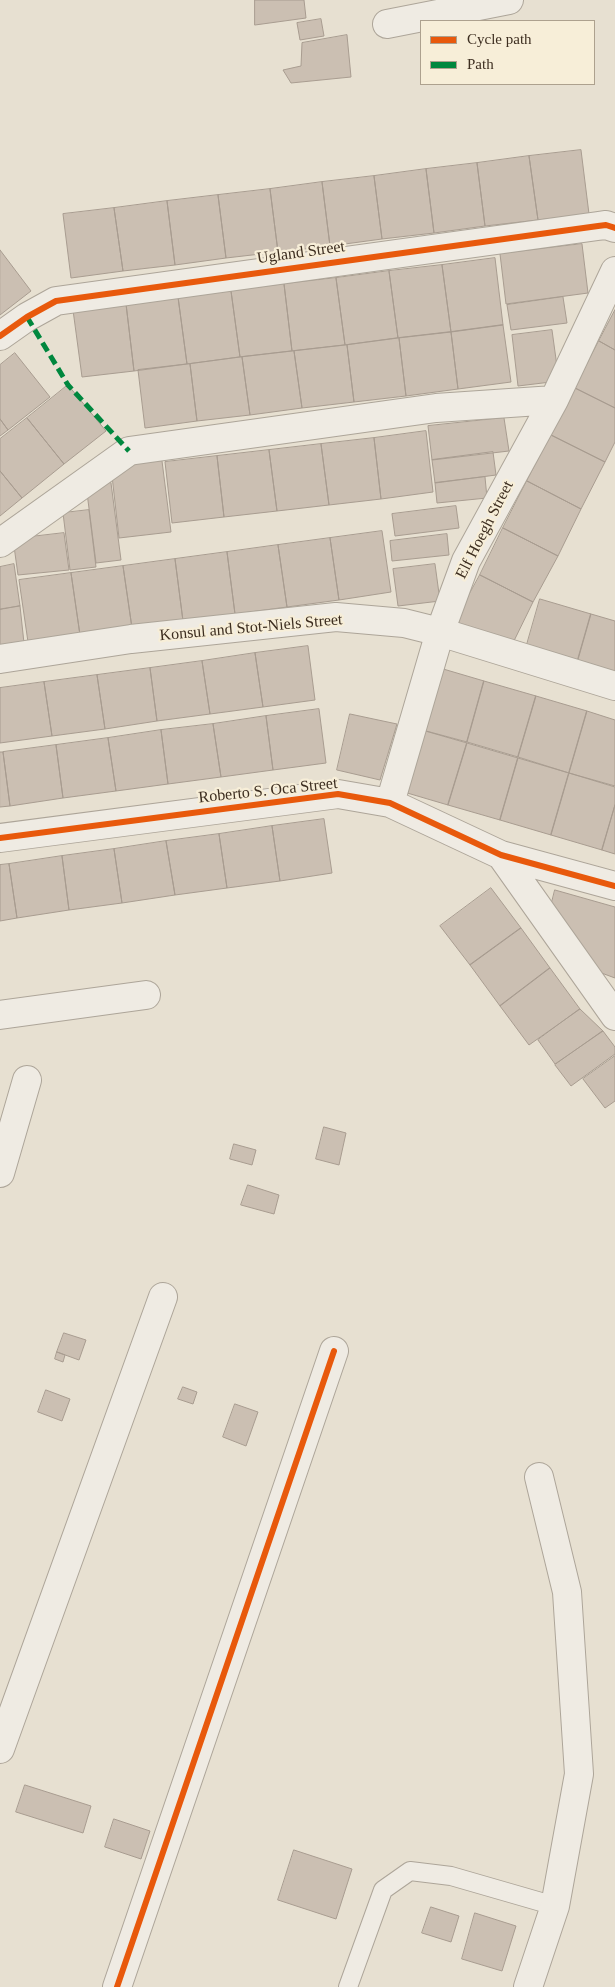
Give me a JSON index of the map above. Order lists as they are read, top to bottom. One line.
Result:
{"streets":{"street":["Ugland Street","Elf Hoegh Street","Konsul and Stot-Niels Street","Roberto S. Oca Street"]},"crossings":[["Elf Hoegh Street","Konsul and Stot-Niels Street"],["Elf Hoegh Street","Roberto S. Oca Street"]],"legend":["Cycle path","Path"]}
